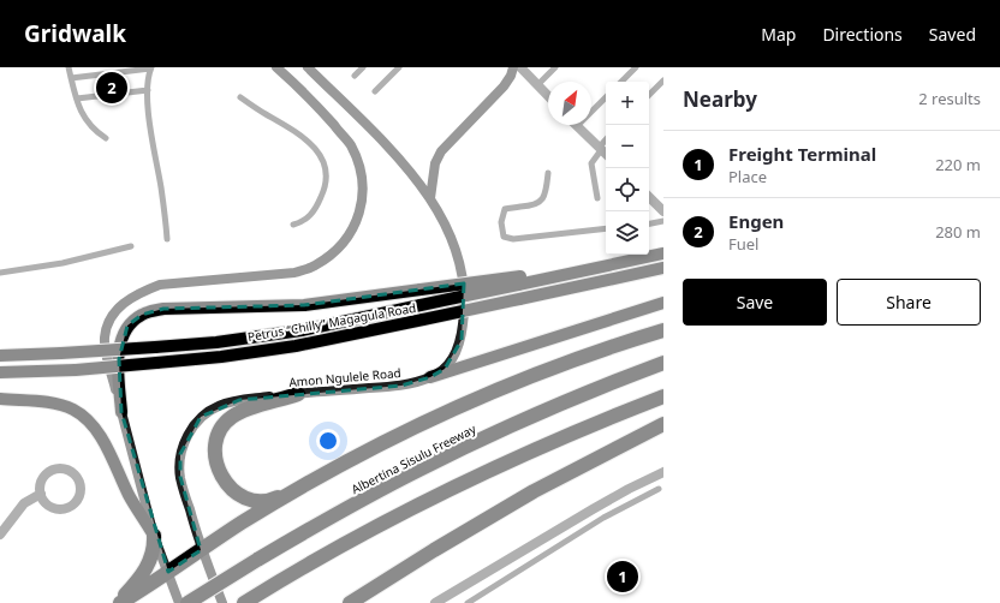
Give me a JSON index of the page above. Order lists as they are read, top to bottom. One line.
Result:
{"streets":{"highway":["Albertina Sisulu Freeway"],"main road":["Petrus “Chilly” Magagula Road","Amon Ngulele Road"]},"north":"top right","page":{"header":"Gridwalk","nav":["Map","Directions","Saved"],"heading":["Nearby","2 results"],"pins":["2","1"],"map_buttons":["+","−"],"list":[{"mark":"1","name":"Freight Terminal","note":"Place","value":"220 m"},{"mark":"2","name":"Engen","note":"Fuel","value":"280 m"}],"buttons":["Save","Share"]}}
